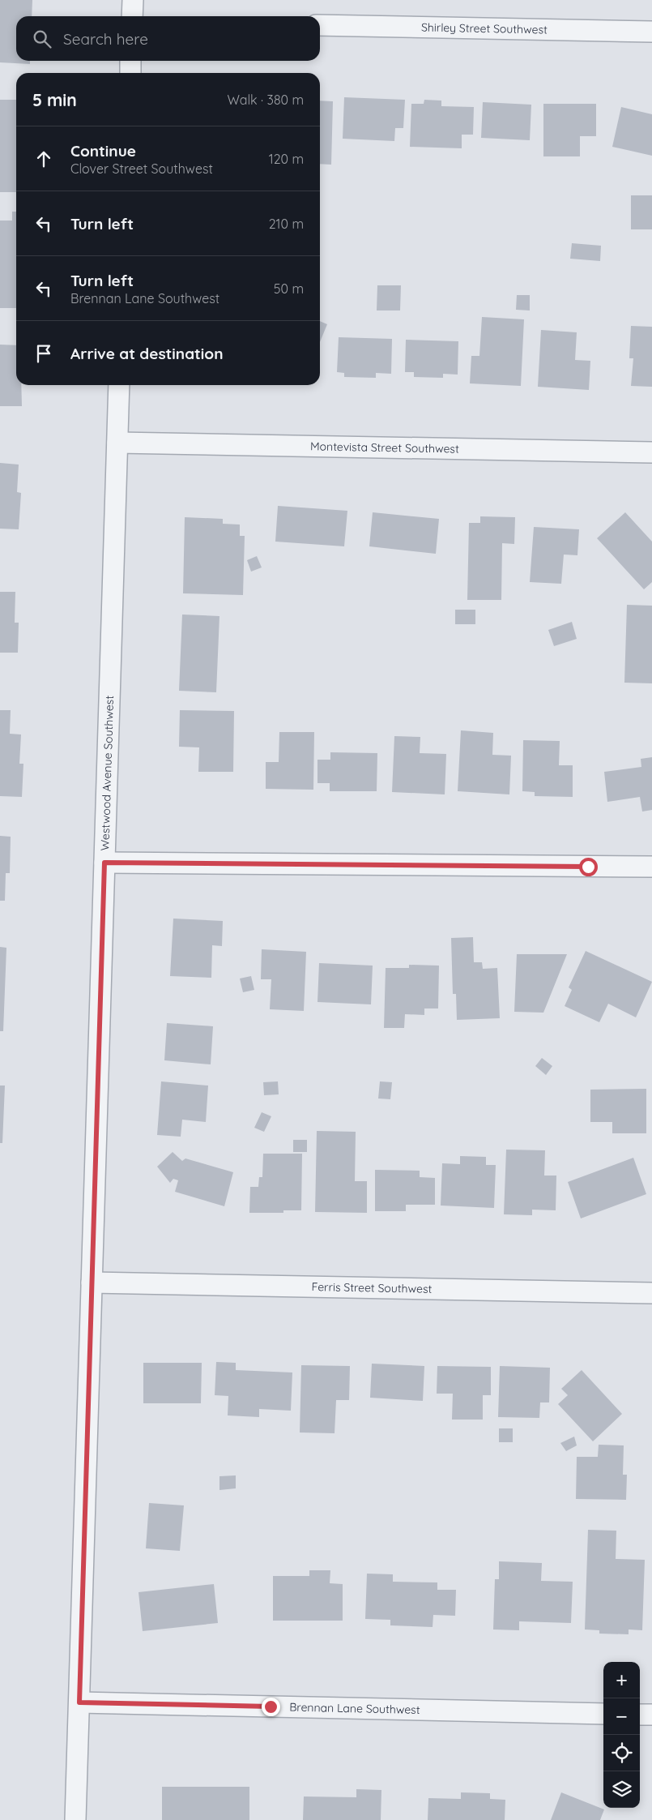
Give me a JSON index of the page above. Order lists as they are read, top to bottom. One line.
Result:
{"streets":{"street":["Shirley Street Southwest","Montevista Street Southwest","Westwood Avenue Southwest","Ferris Street Southwest","Brennan Lane Southwest"]},"crossings":[["Montevista Street Southwest","Westwood Avenue Southwest"],["Westwood Avenue Southwest","Ferris Street Southwest"],["Westwood Avenue Southwest","Brennan Lane Southwest"]],"page":{"search":"Search here","heading":["5 min","Walk · 380 m"],"list":[["Continue","Clover Street Southwest","120 m"],["Turn left","210 m"],["Turn left","Brennan Lane Southwest","50 m"],"Arrive at destination"],"map_buttons":["+","−"]}}
